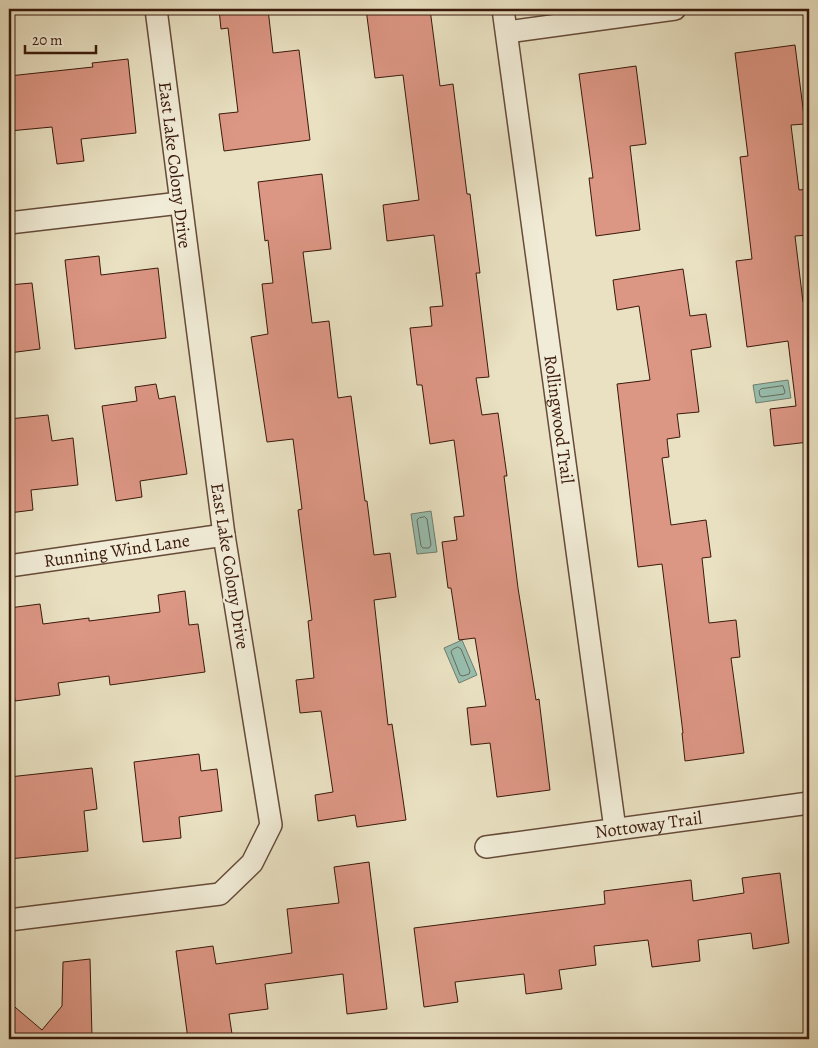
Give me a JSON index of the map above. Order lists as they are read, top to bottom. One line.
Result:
{"streets":{"street":["East Lake Colony Drive","Rollingwood Trail","Running Wind Lane","Nottoway Trail"]},"crossings":[["East Lake Colony Drive","Running Wind Lane"],["Rollingwood Trail","Nottoway Trail"]],"scale_bar":"20 m"}
